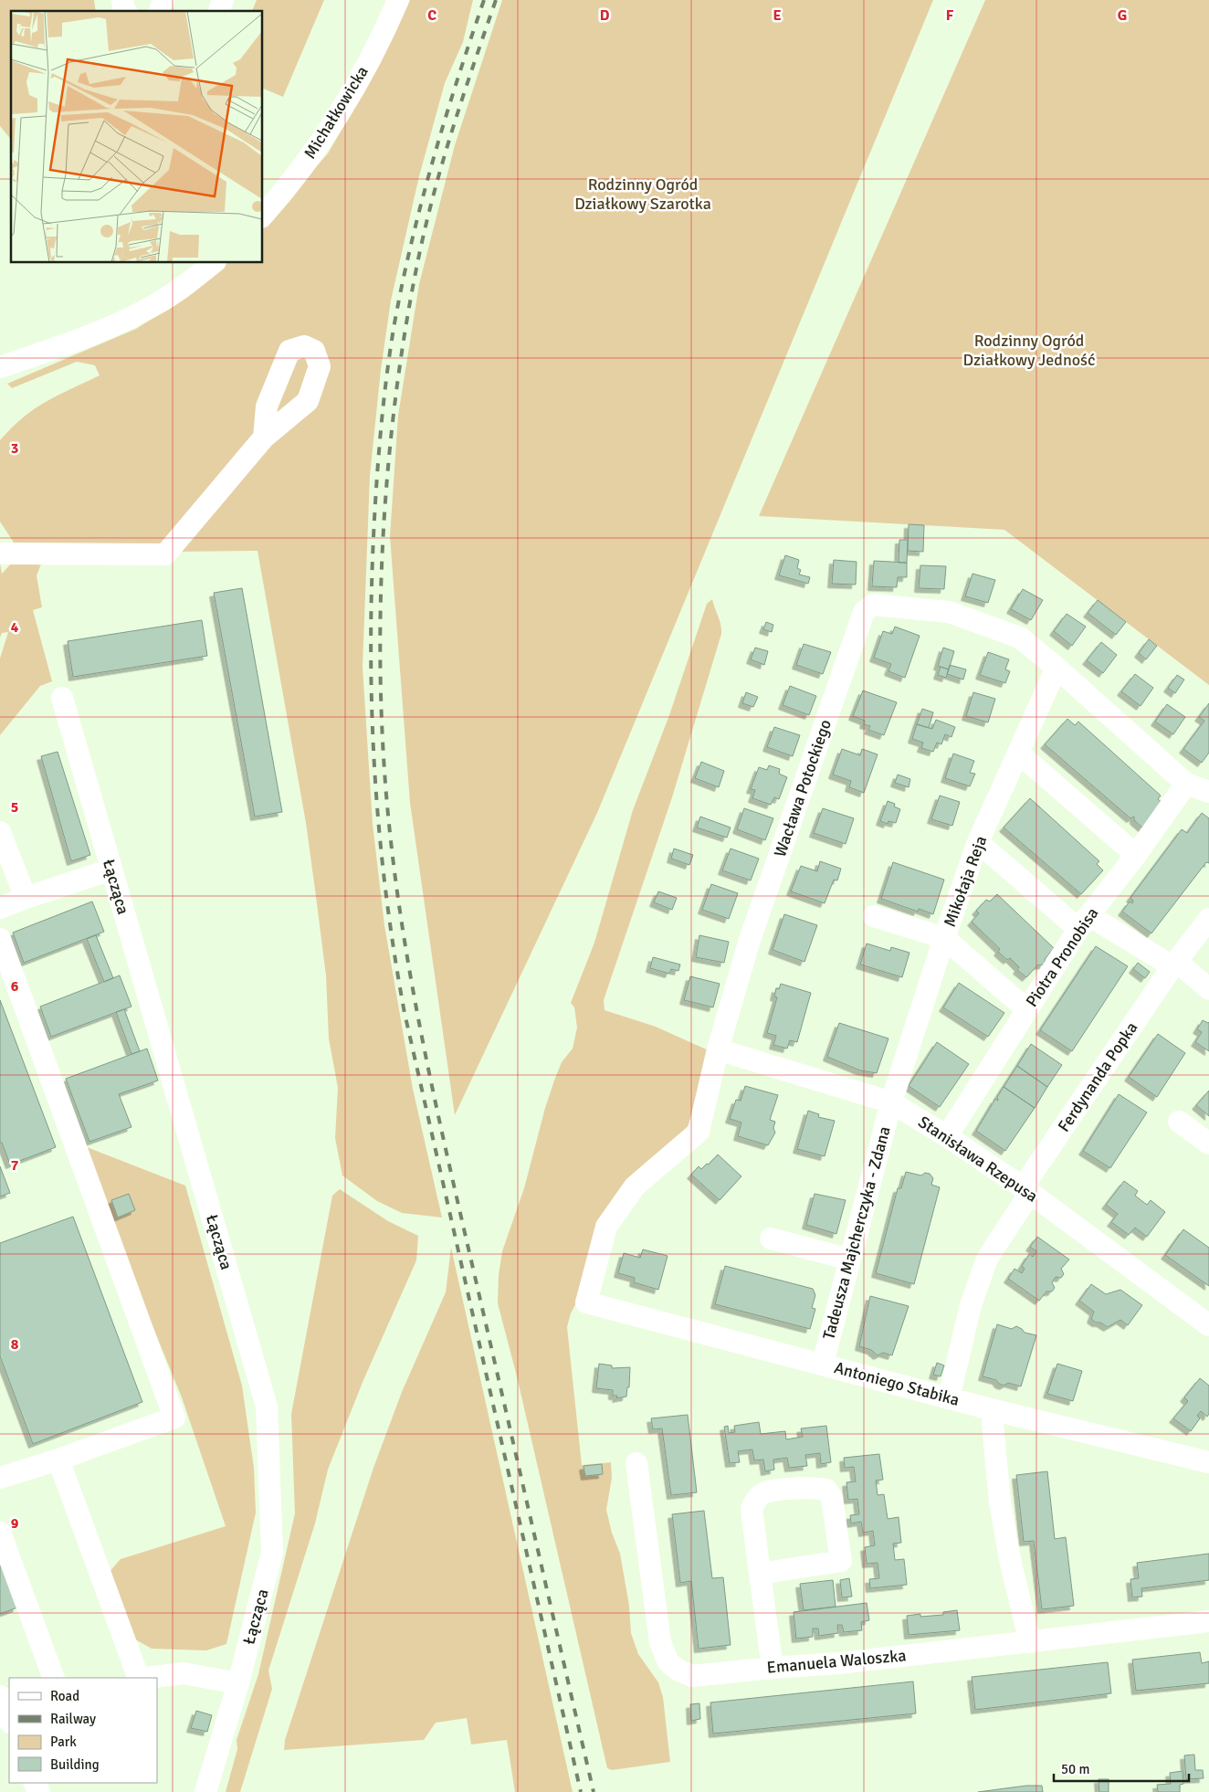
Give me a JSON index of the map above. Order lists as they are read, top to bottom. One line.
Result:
{"streets":{"street":["Michałkowicka","Wacława Potockiego","Mikołaja Reja","Łącząca","Piotra Pronobisa","Ferdynanda Popka","Stanisława Rzepusa","Tadeusza Majcherczyka - Zdana","Antoniego Stabika","Emanuela Waloszka"]},"crossings":[["Wacława Potockiego","Mikołaja Reja"],["Wacława Potockiego","Piotra Pronobisa"],["Wacława Potockiego","Stanisława Rzepusa"],["Wacława Potockiego","Antoniego Stabika"],["Mikołaja Reja","Stanisława Rzepusa"],["Mikołaja Reja","Tadeusza Majcherczyka - Zdana"],["Piotra Pronobisa","Stanisława Rzepusa"],["Ferdynanda Popka","Stanisława Rzepusa"],["Ferdynanda Popka","Antoniego Stabika"],["Stanisława Rzepusa","Tadeusza Majcherczyka - Zdana"],["Tadeusza Majcherczyka - Zdana","Antoniego Stabika"]],"parks":["Rodzinny Ogród Działkowy Szarotka","Rodzinny Ogród Działkowy Jedność"],"legend":["Road","Railway","Park","Building"],"scale_bar":"50 m","grid":{"columns":["C","D","E","F","G"],"rows":["3","4","5","6","7","8","9"]}}
